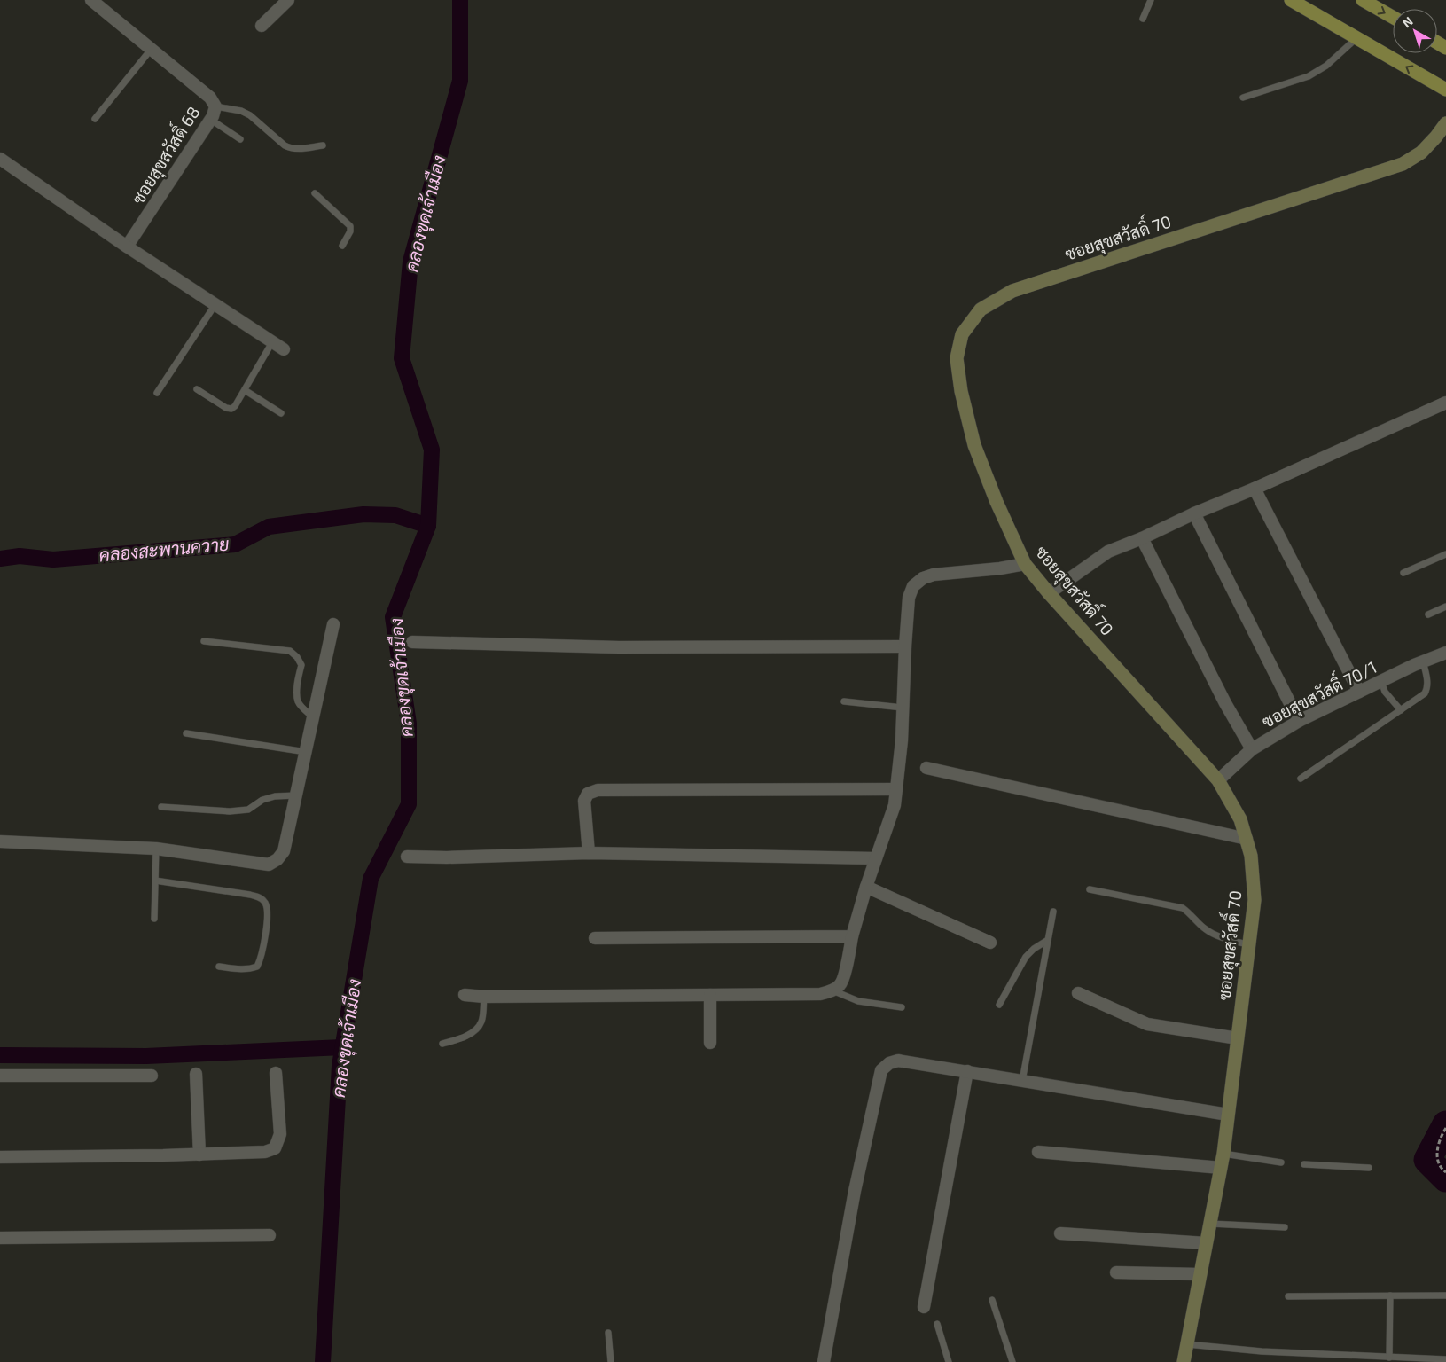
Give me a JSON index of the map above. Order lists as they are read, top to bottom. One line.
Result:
{"streets":{"street":["ซอยสุขสวัสดิ์ 68","ซอยสุขสวัสดิ์ 70","ซอยสุขสวัสดิ์ 70/1"]},"crossings":[["ซอยสุขสวัสดิ์ 70","ซอยสุขสวัสดิ์ 70/1"]],"water":["คลองขุดเจ้าเมือง","คลองสะพานควาย"],"north":"top left"}
